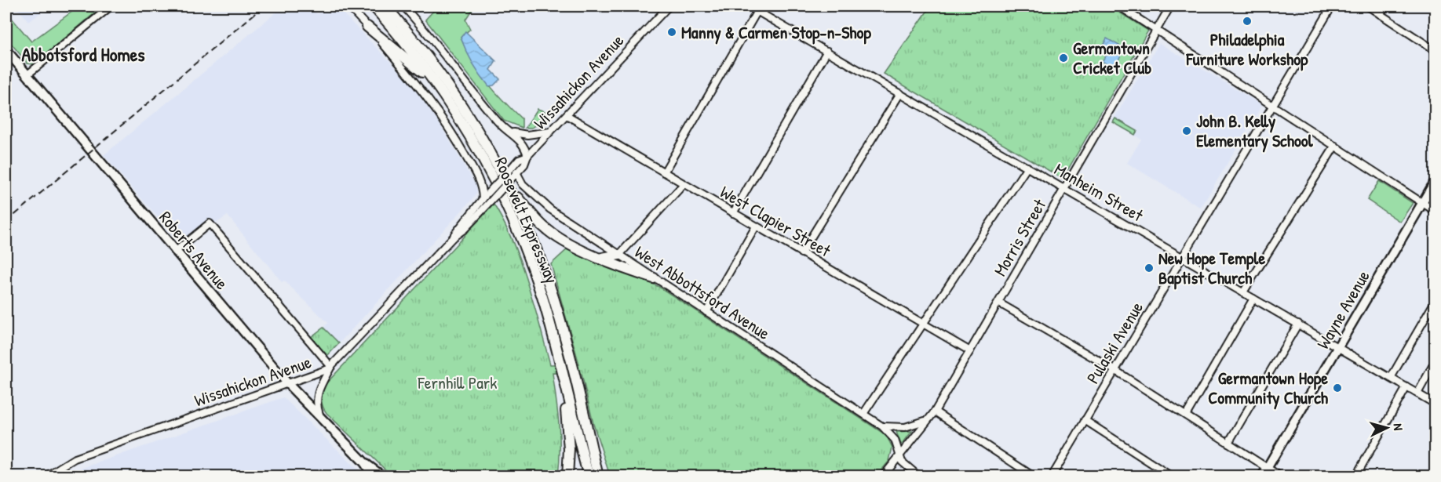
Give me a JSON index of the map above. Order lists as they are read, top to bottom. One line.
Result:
{"streets":{"highway":["Roosevelt Expressway"],"main road":["Roberts Avenue","Wayne Avenue"],"street":["Wissahickon Avenue","Manheim Street","West Clapier Street","Morris Street","West Abbottsford Avenue","Pulaski Avenue"]},"crossings":[["Wissahickon Avenue","West Clapier Street"],["Wissahickon Avenue","Roberts Avenue"],["Wissahickon Avenue","West Abbottsford Avenue"],["Manheim Street","Morris Street"],["Manheim Street","Wayne Avenue"],["Manheim Street","Pulaski Avenue"],["West Clapier Street","Morris Street"],["Morris Street","West Abbottsford Avenue"]],"districts":["Abbotsford Homes"],"parks":["Fernhill Park"],"places":["Philadelphia Furniture Workshop","Manny & Carmen Stop-n-Shop","Germantown Cricket Club","John B. Kelly Elementary School","New Hope Temple Baptist Church","Germantown Hope Community Church"],"north":"right"}
